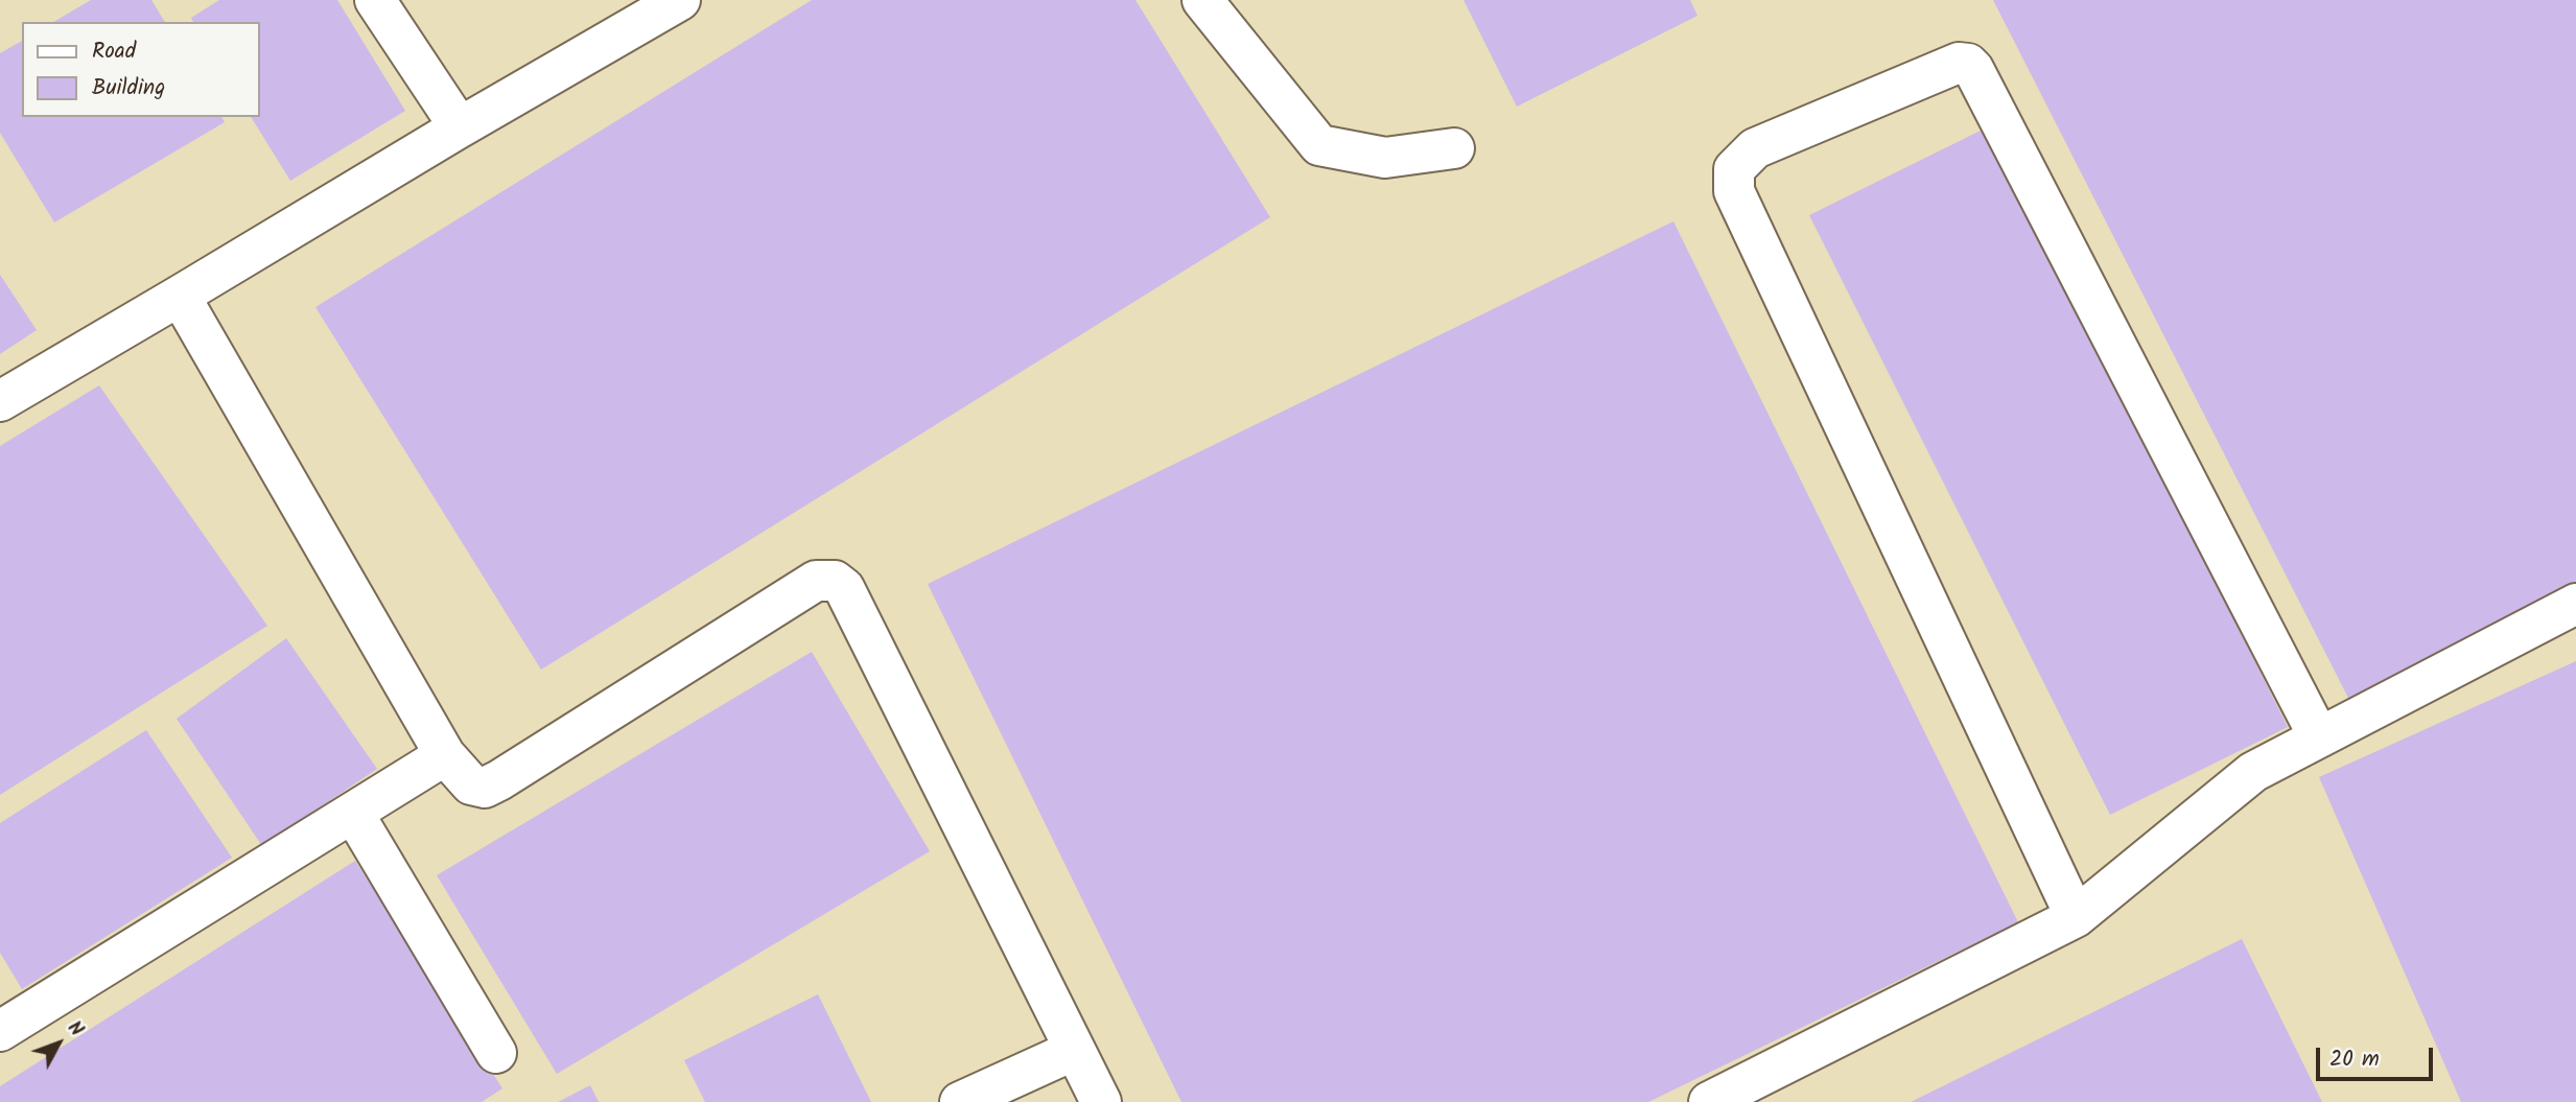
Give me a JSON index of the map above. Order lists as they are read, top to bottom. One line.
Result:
{"legend":["Road","Building"],"scale_bar":"20 m","north":"top right"}
